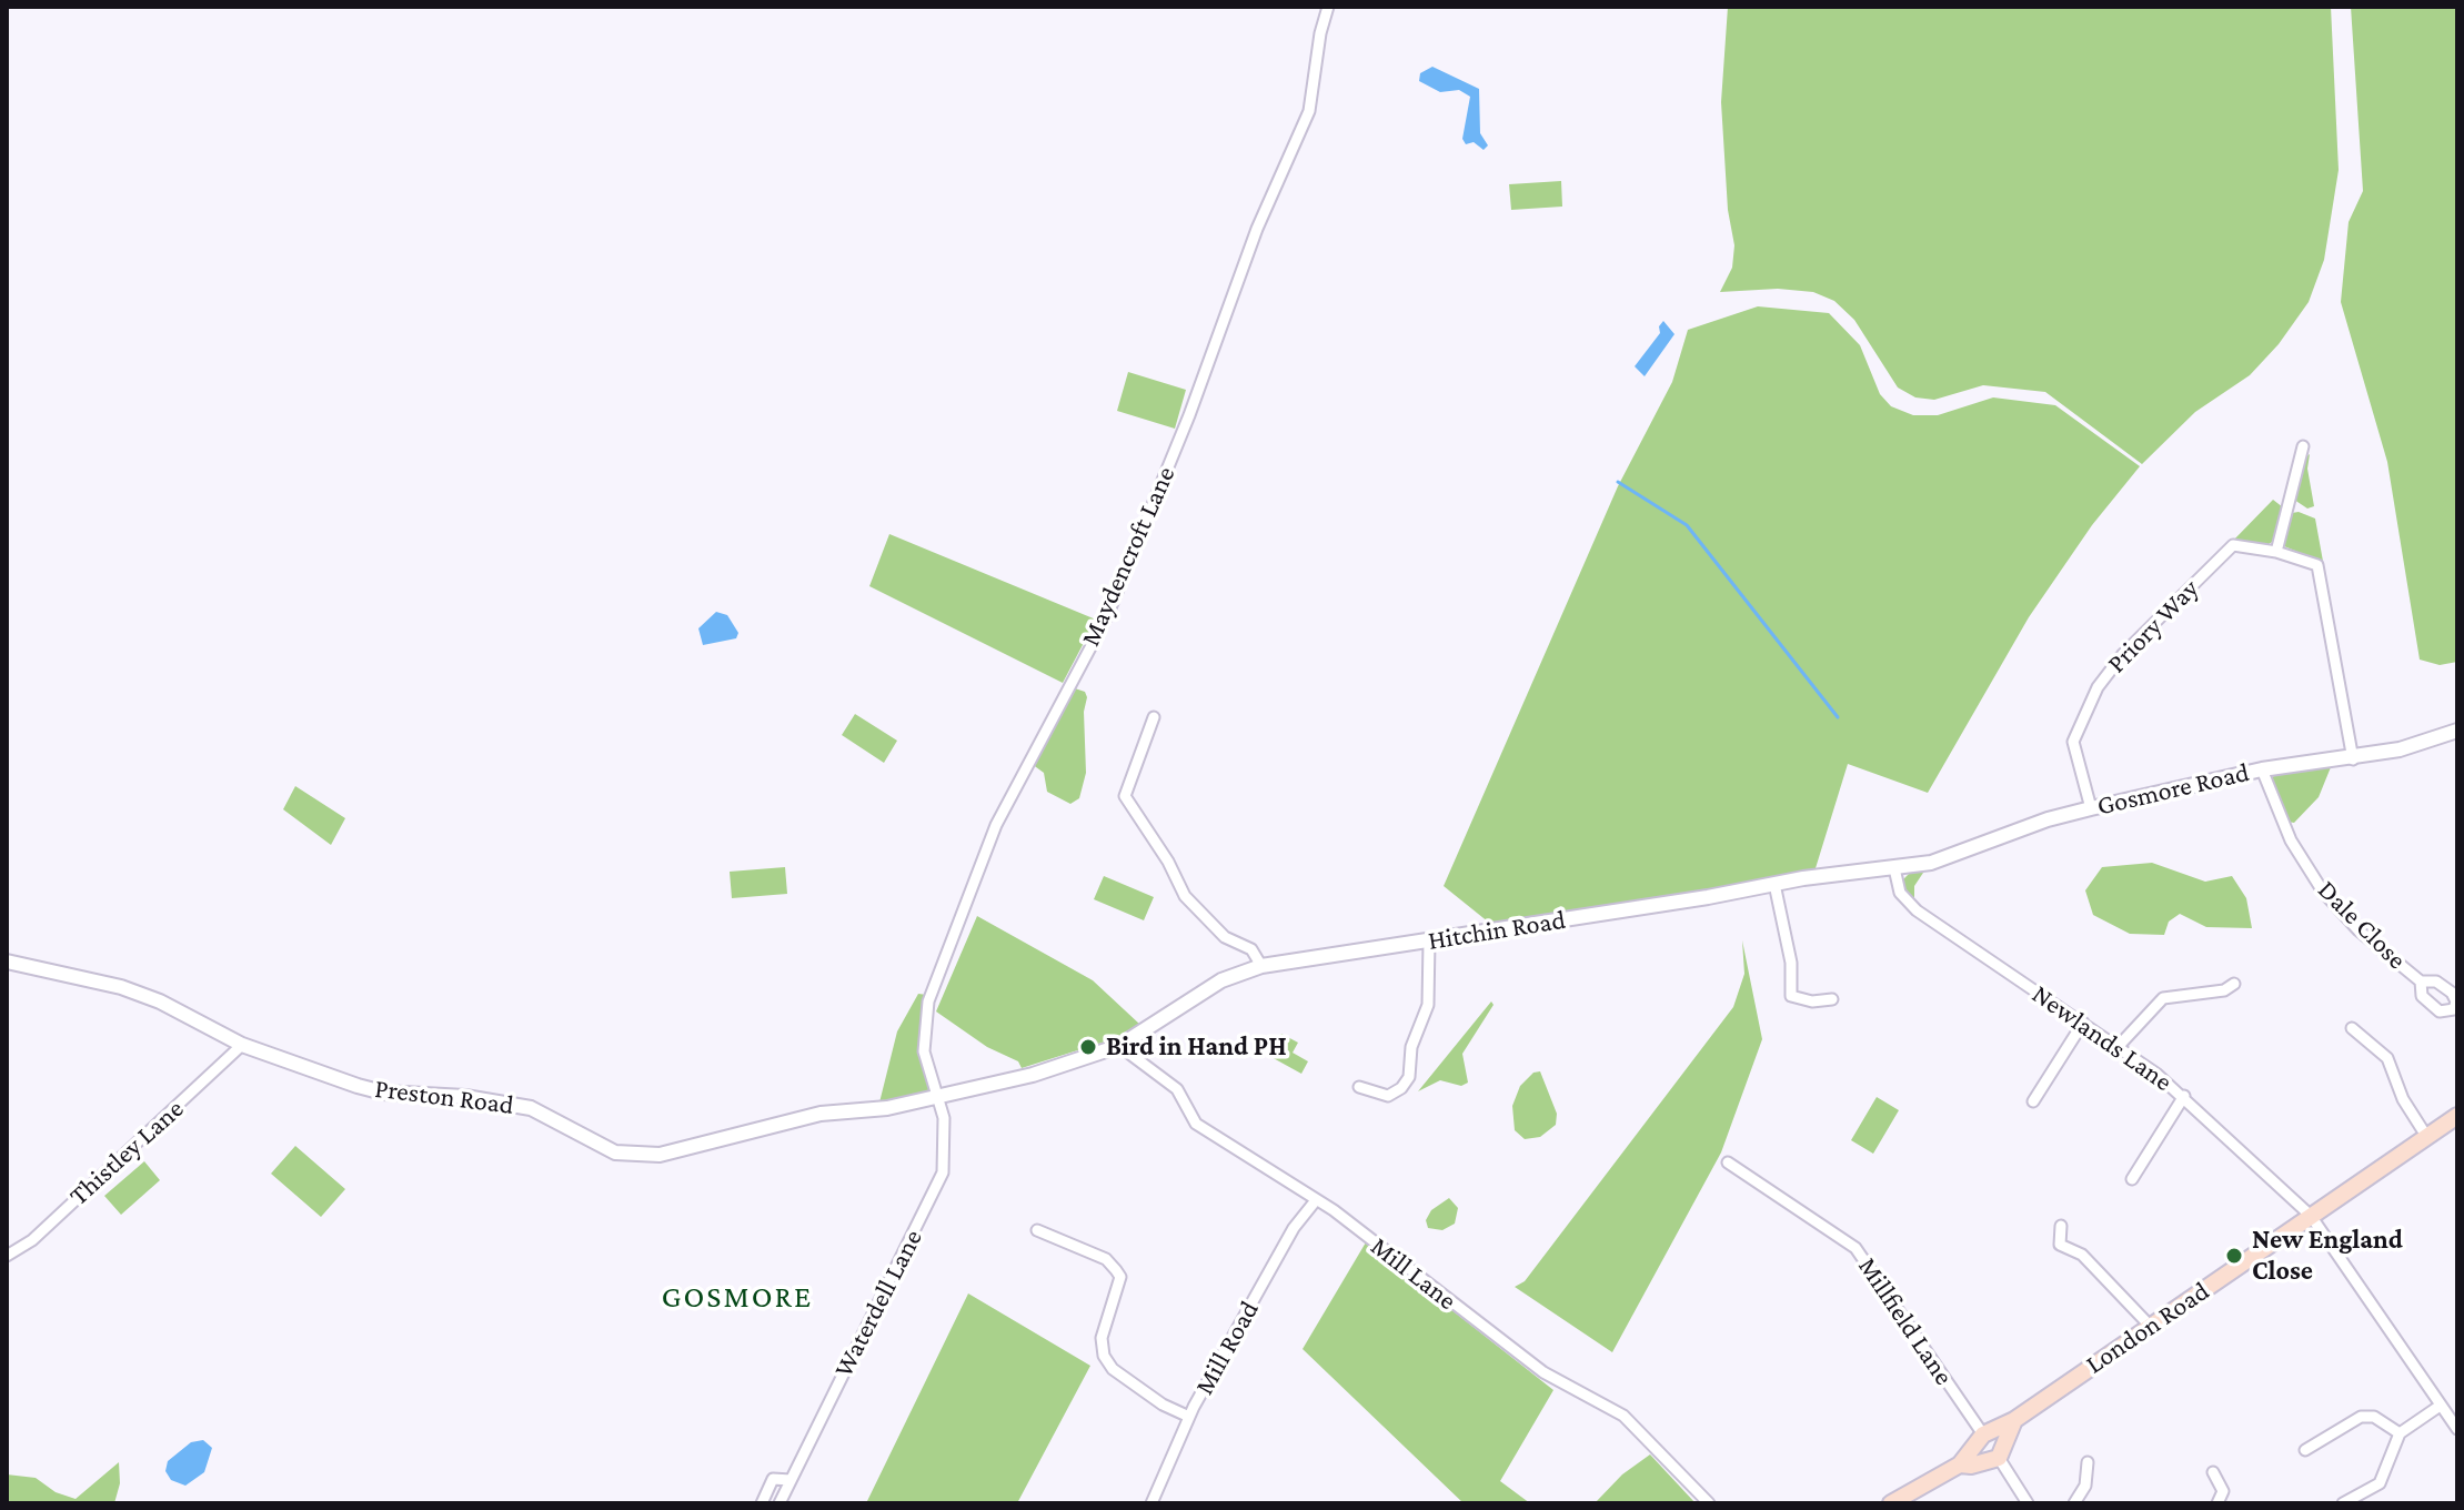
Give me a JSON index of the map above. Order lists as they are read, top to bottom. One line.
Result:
{"streets":{"main road":["London Road"],"street":["Maydencroft Lane","Priory Way","Gosmore Road","Dale Close","Hitchin Road","Newlands Lane","Preston Road","Thistley Lane","Mill Lane","Waterdell Lane","Millfield Lane","Mill Road"]},"crossings":[["Maydencroft Lane","Preston Road"],["Maydencroft Lane","Waterdell Lane"],["Priory Way","Gosmore Road"],["Gosmore Road","Dale Close"],["Gosmore Road","Hitchin Road"],["Gosmore Road","Newlands Lane"],["Hitchin Road","Newlands Lane"],["Hitchin Road","Preston Road"],["Hitchin Road","Mill Lane"],["Newlands Lane","London Road"],["Preston Road","Thistley Lane"],["Preston Road","Mill Lane"],["Preston Road","Waterdell Lane"],["Mill Lane","Mill Road"],["Millfield Lane","London Road"]],"districts":["GOSMORE"],"places":["Bird in Hand PH","New England Close"]}
